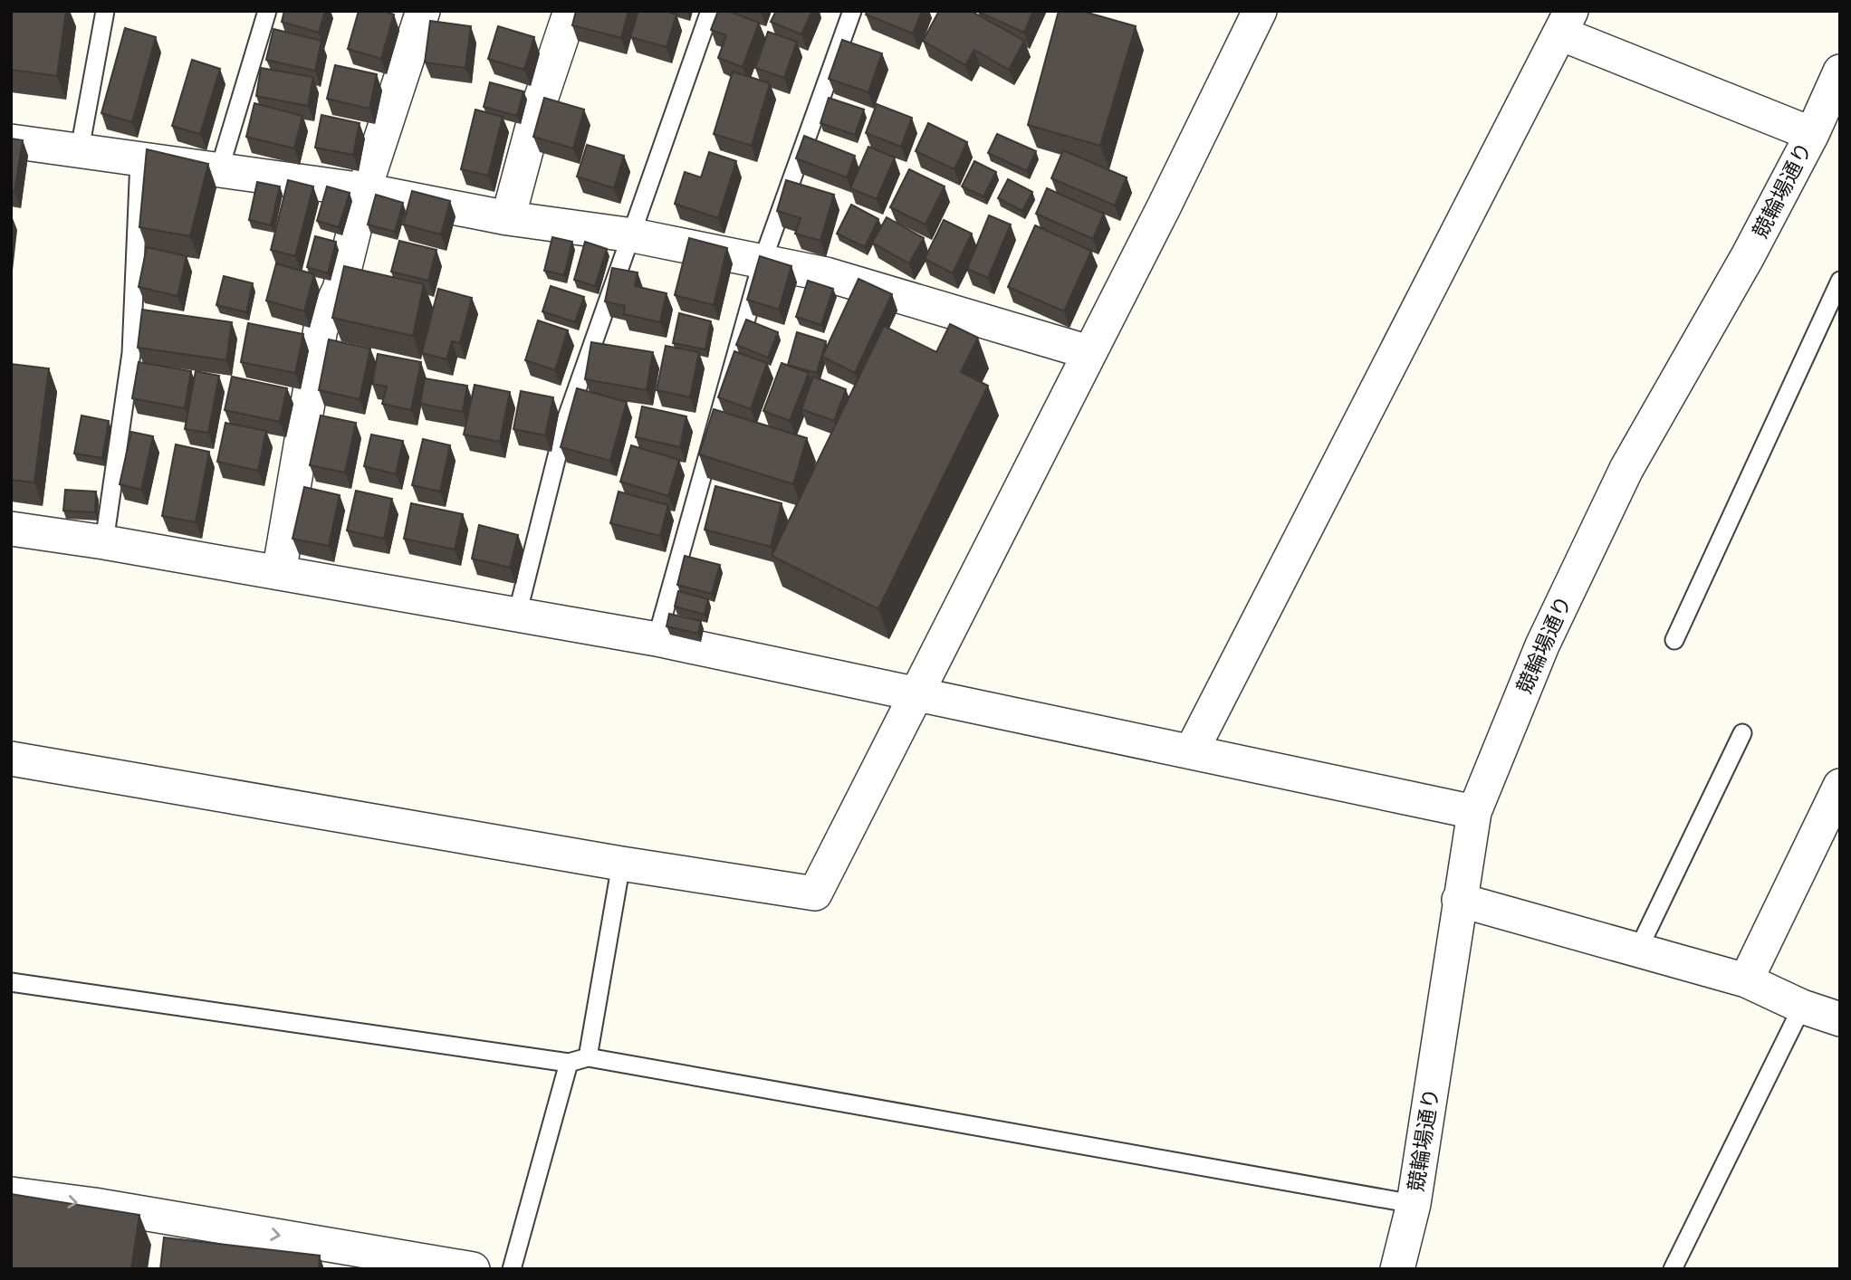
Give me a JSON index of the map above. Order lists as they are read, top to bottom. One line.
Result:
{"streets":{"street":["競輪場通り"]}}
